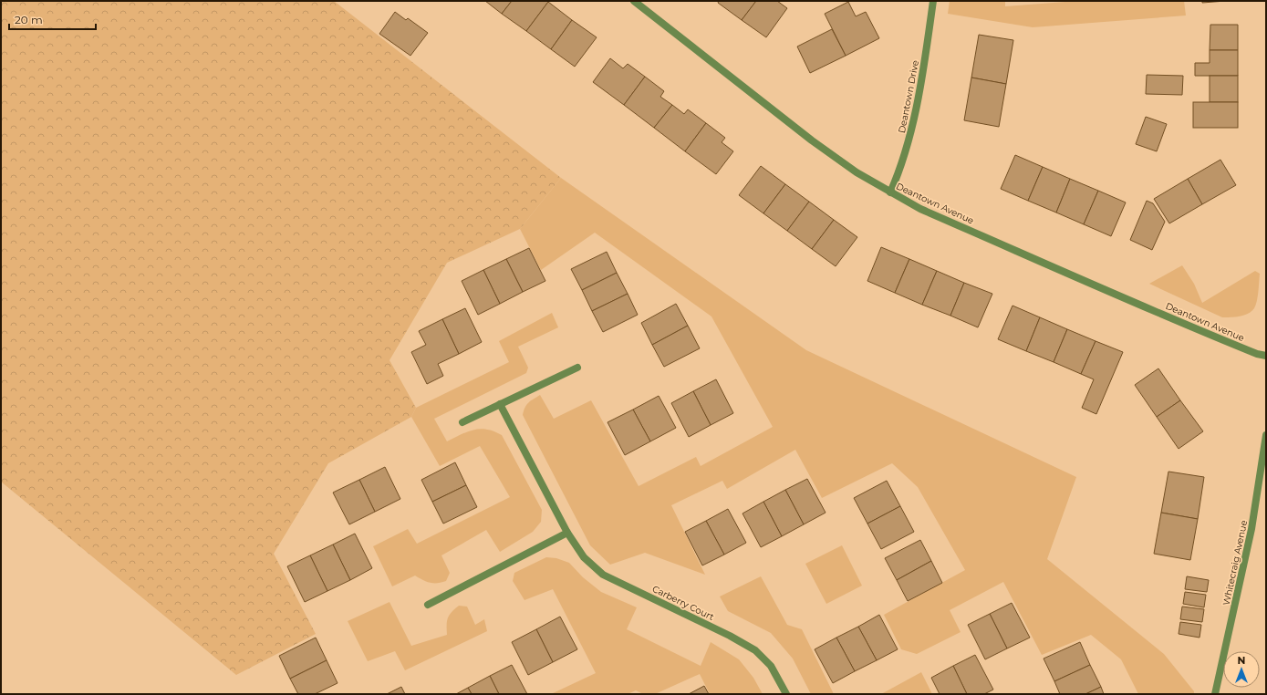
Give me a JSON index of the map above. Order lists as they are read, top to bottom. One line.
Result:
{"streets":{"street":["Deantown Drive","Deantown Avenue","Whitecraig Avenue","Carberry Court"]},"crossings":[["Deantown Drive","Deantown Avenue"]],"scale_bar":"20 m","north":"top"}
